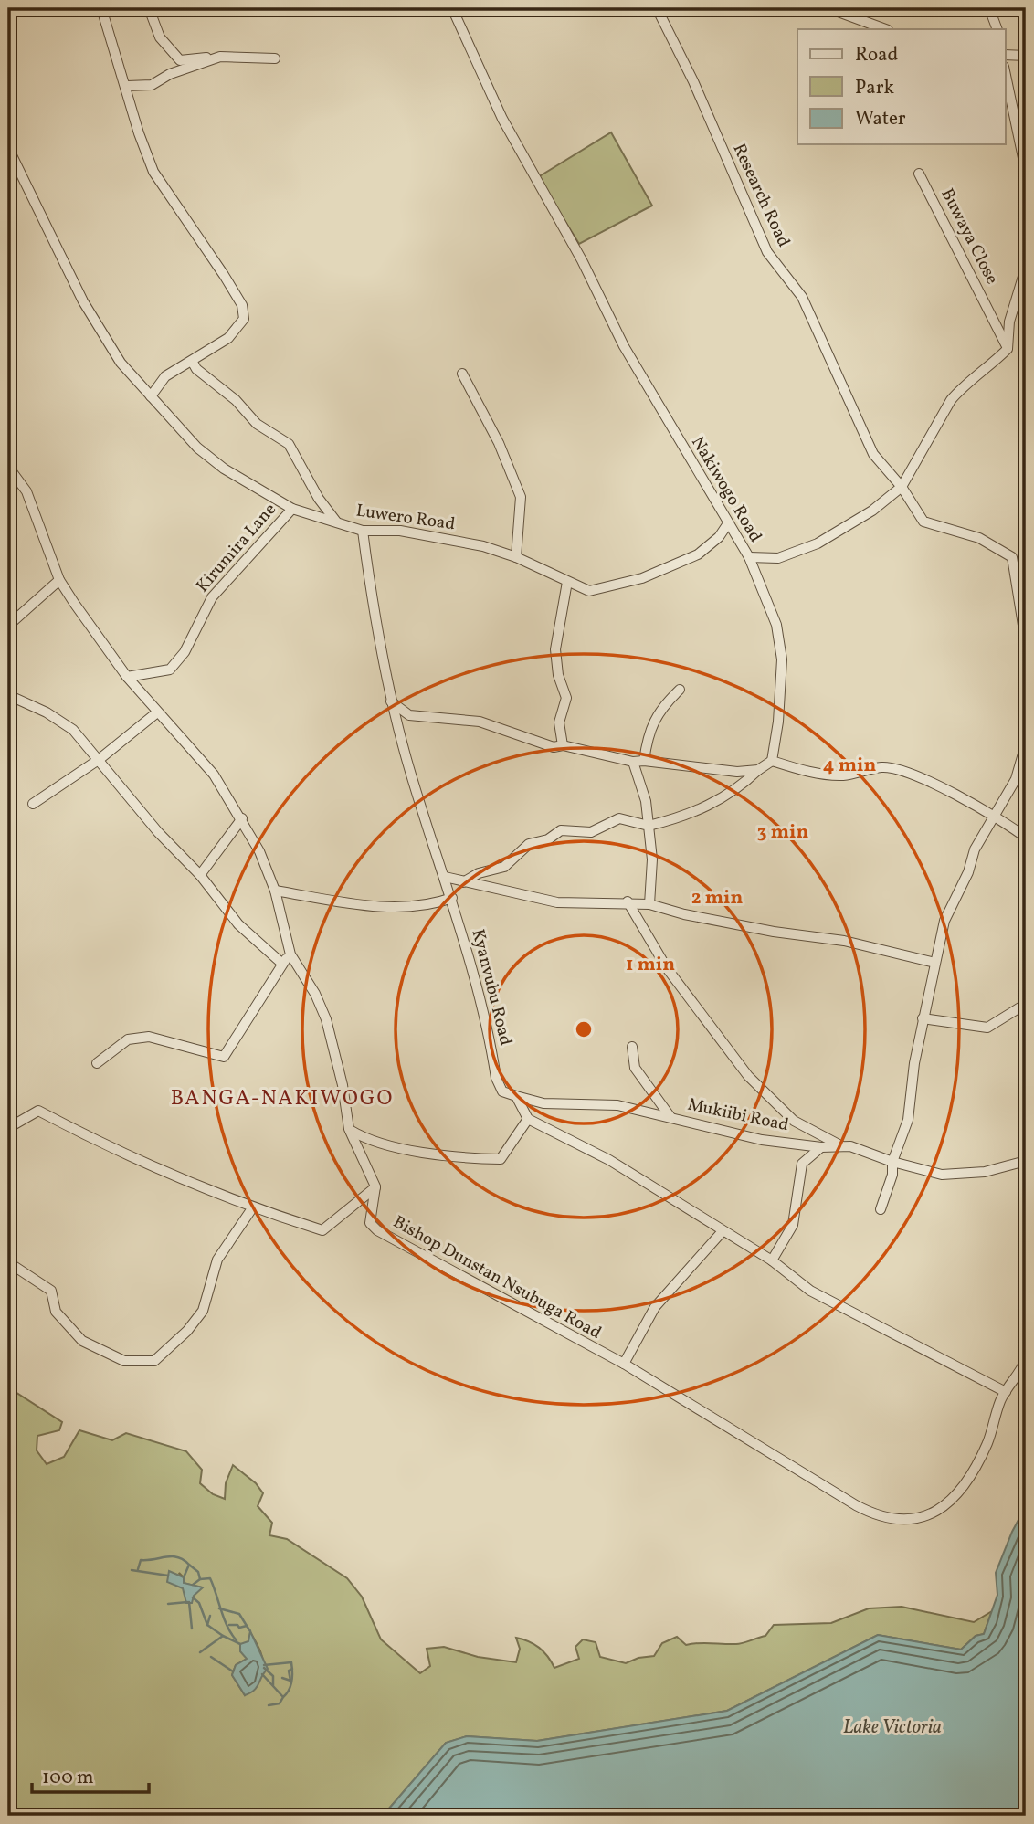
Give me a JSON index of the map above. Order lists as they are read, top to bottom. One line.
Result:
{"streets":{"street":["Research Road","Buwaya Close","Nakiwogo Road","Luwero Road","Kirumira Lane","Kyanvubu Road","Mukiibi Road","Bishop Dunstan Nsubuga Road"]},"crossings":[["Nakiwogo Road","Luwero Road"],["Luwero Road","Kirumira Lane"],["Luwero Road","Kyanvubu Road"],["Kyanvubu Road","Mukiibi Road"]],"districts":["BANGA-NAKIWOGO"],"water":["Lake Victoria"],"legend":["Road","Park","Water"],"scale_bar":"100 m","rings":["4 min","3 min","2 min","1 min"]}
